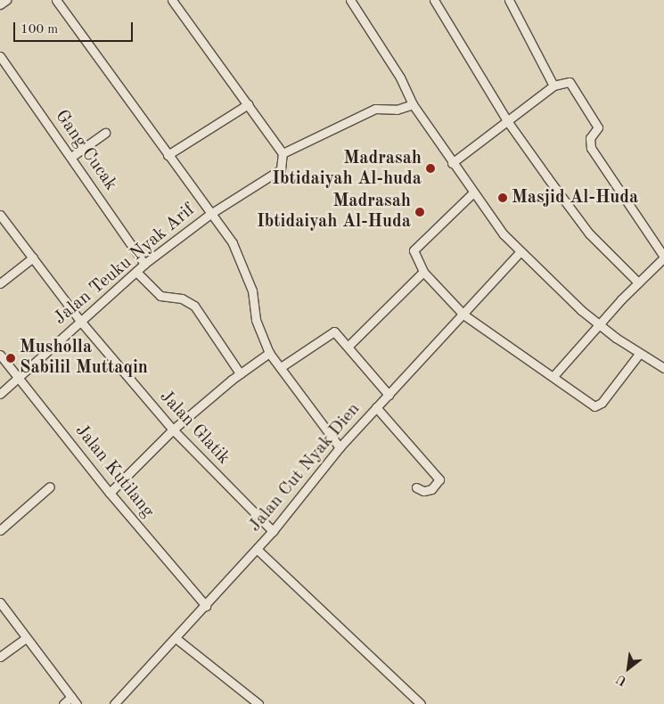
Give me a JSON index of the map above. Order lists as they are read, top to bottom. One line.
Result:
{"streets":{"street":["Gang Cucak","Jalan Teuku Nyak Arif","Jalan Glatik","Jalan Cut Nyak Dien","Jalan Kutilang"]},"crossings":[["Gang Cucak","Jalan Teuku Nyak Arif"],["Jalan Teuku Nyak Arif","Jalan Glatik"],["Jalan Teuku Nyak Arif","Jalan Kutilang"],["Jalan Glatik","Jalan Cut Nyak Dien"],["Jalan Cut Nyak Dien","Jalan Kutilang"]],"places":["Madrasah Ibtidaiyah Al-huda","Masjid Al-Huda","Madrasah Ibtidaiyah Al-Huda","Musholla Sabilil Muttaqin"],"scale_bar":"100 m","north":"bottom left"}
